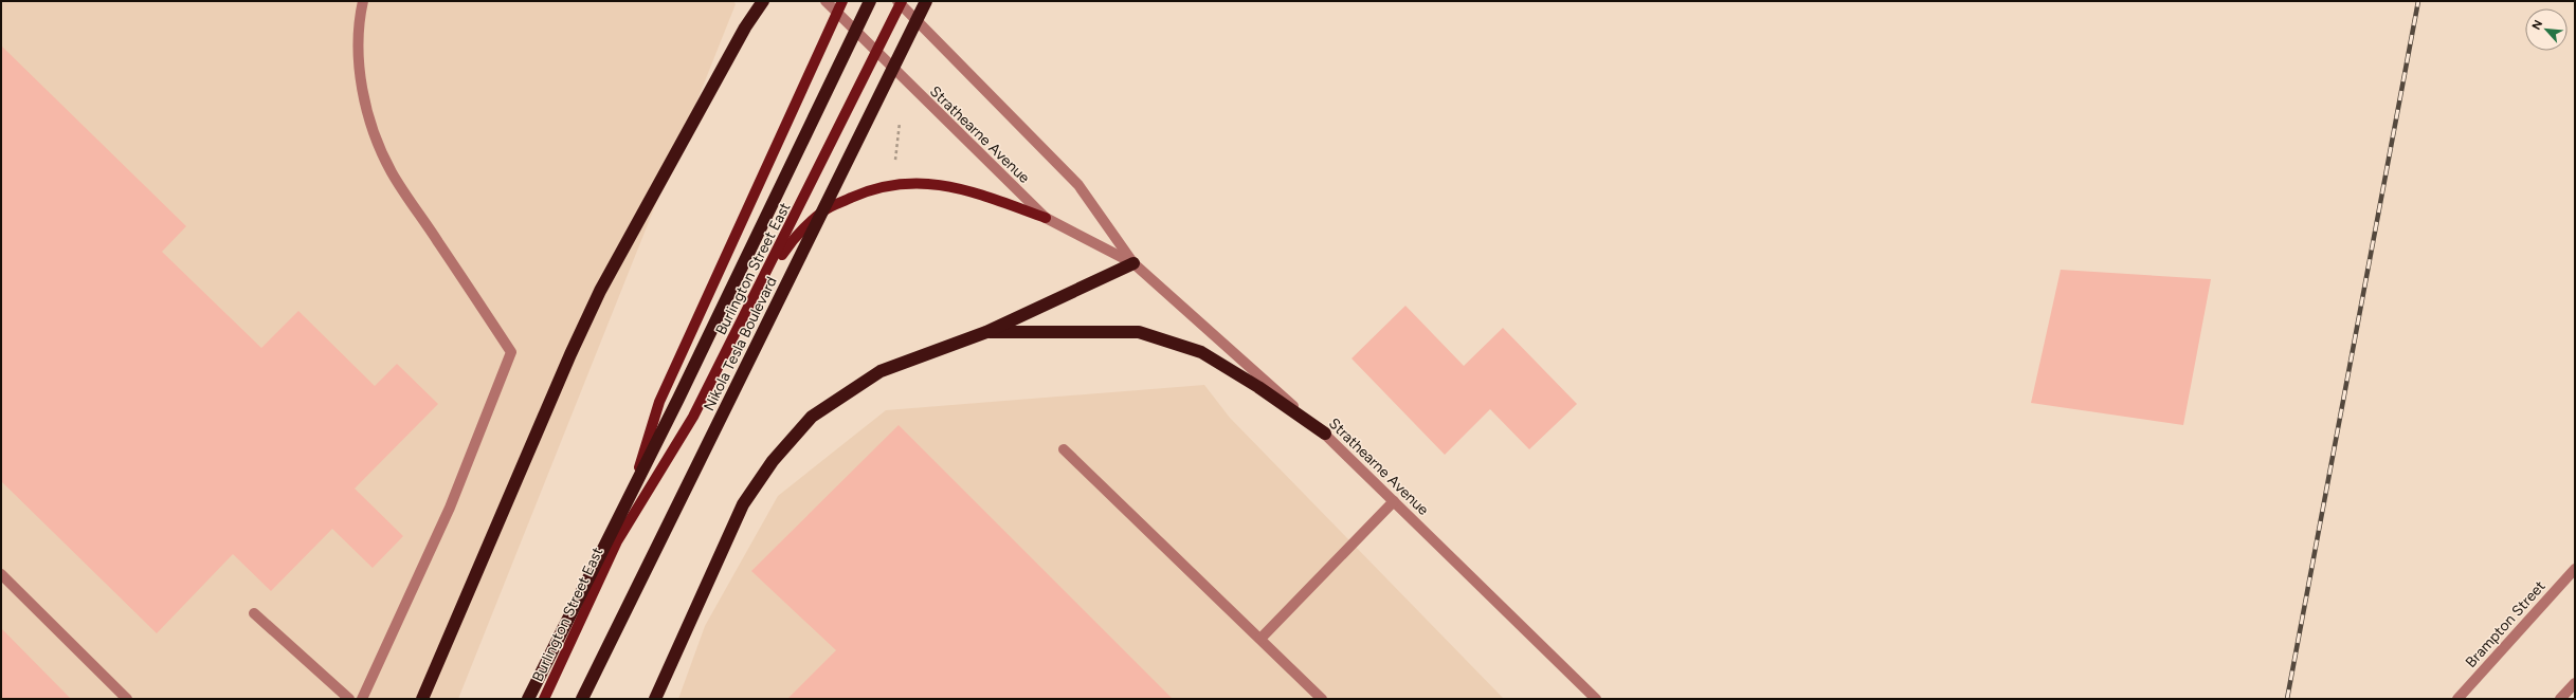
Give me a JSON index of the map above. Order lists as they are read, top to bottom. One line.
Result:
{"streets":{"highway":["Nikola Tesla Boulevard"],"main road":["Burlington Street East"],"street":["Strathearne Avenue","Brampton Street"]},"crossings":[["Strathearne Avenue","Burlington Street East"]],"north":"top left"}
